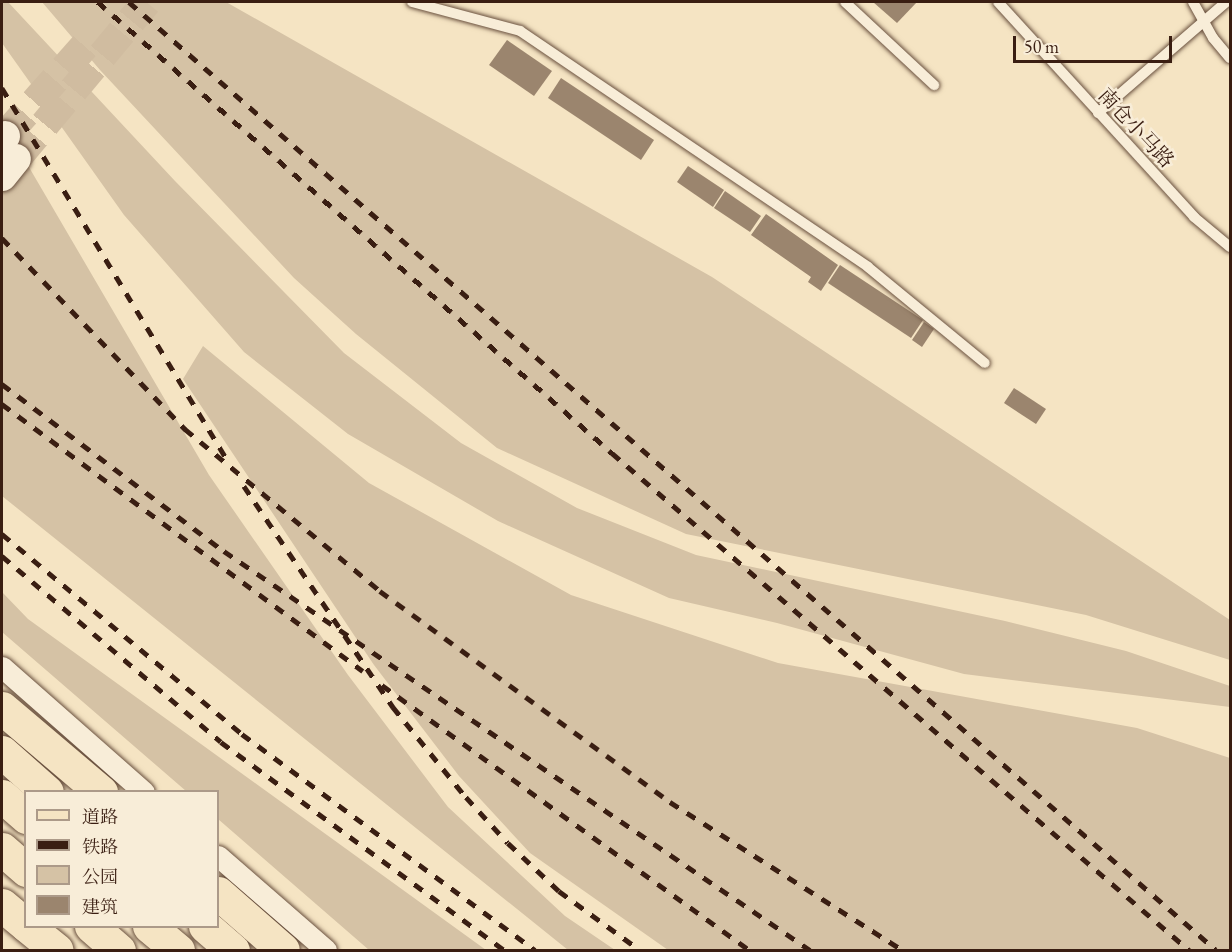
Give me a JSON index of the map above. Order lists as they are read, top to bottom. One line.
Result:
{"streets":{"lane":["南仓小马路"]},"legend":["道路","铁路","公园","建筑"],"scale_bar":"50 m"}
